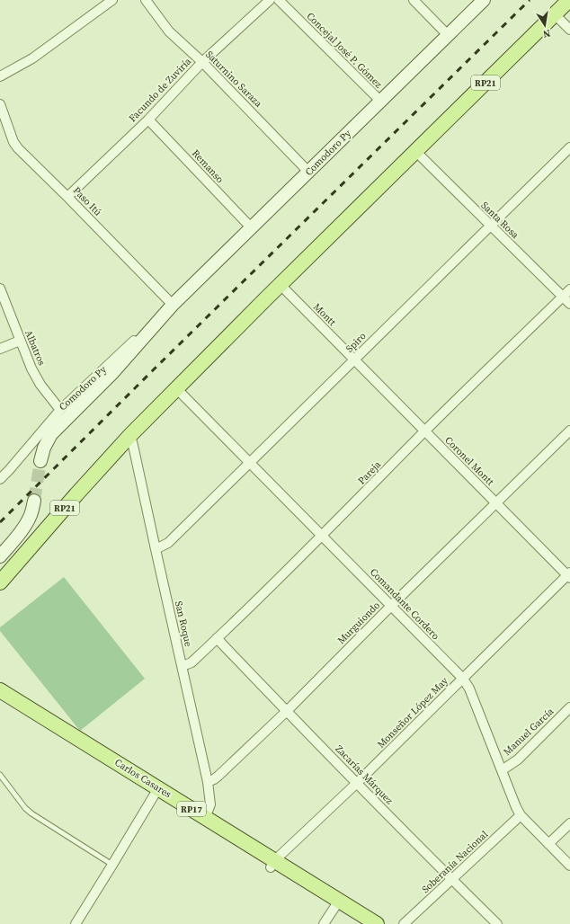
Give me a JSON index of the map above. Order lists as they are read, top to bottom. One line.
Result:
{"streets":{"main road":["RP21","Comodoro Py","Carlos Casares","RP17"],"street":["Concejal José P. Gómez","Saturnino Saraza","Facundo de Zuviría","Remanso","Paso Itú","Santa Rosa","Montt","Spiro","Albatros","Coronel Montt","Pareja","Comandante Cordero","Murguiondo","San Roque","Monseñor López May","Manuel García","Zacarías Márquez","Soberanía Nacional"]},"crossings":[["Concejal José P. Gómez","Comodoro Py"],["Saturnino Saraza","Facundo de Zuviría"],["Saturnino Saraza","Comodoro Py"],["RP21","Santa Rosa"],["RP21","Montt"],["RP21","Comandante Cordero"],["RP21","San Roque"],["Facundo de Zuviría","Remanso"],["Facundo de Zuviría","Paso Itú"],["Comodoro Py","Remanso"],["Comodoro Py","Paso Itú"],["Comodoro Py","Albatros"],["Santa Rosa","Spiro"],["Santa Rosa","Pareja"],["Montt","Spiro"],["Montt","Coronel Montt"],["Spiro","Coronel Montt"],["Spiro","Comandante Cordero"],["Spiro","San Roque"],["Coronel Montt","Pareja"],["Coronel Montt","Murguiondo"],["Coronel Montt","Monseñor López May"],["Pareja","Comandante Cordero"],["Pareja","San Roque"],["Pareja","Zacarías Márquez"],["Comandante Cordero","Murguiondo"],["Comandante Cordero","Monseñor López May"],["Comandante Cordero","Manuel García"],["Comandante Cordero","Soberanía Nacional"],["Murguiondo","San Roque"],["Murguiondo","Zacarías Márquez"],["San Roque","Carlos Casares"],["Monseñor López May","Zacarías Márquez"],["Monseñor López May","Carlos Casares"],["Zacarías Márquez","Soberanía Nacional"]],"north":"bottom"}
